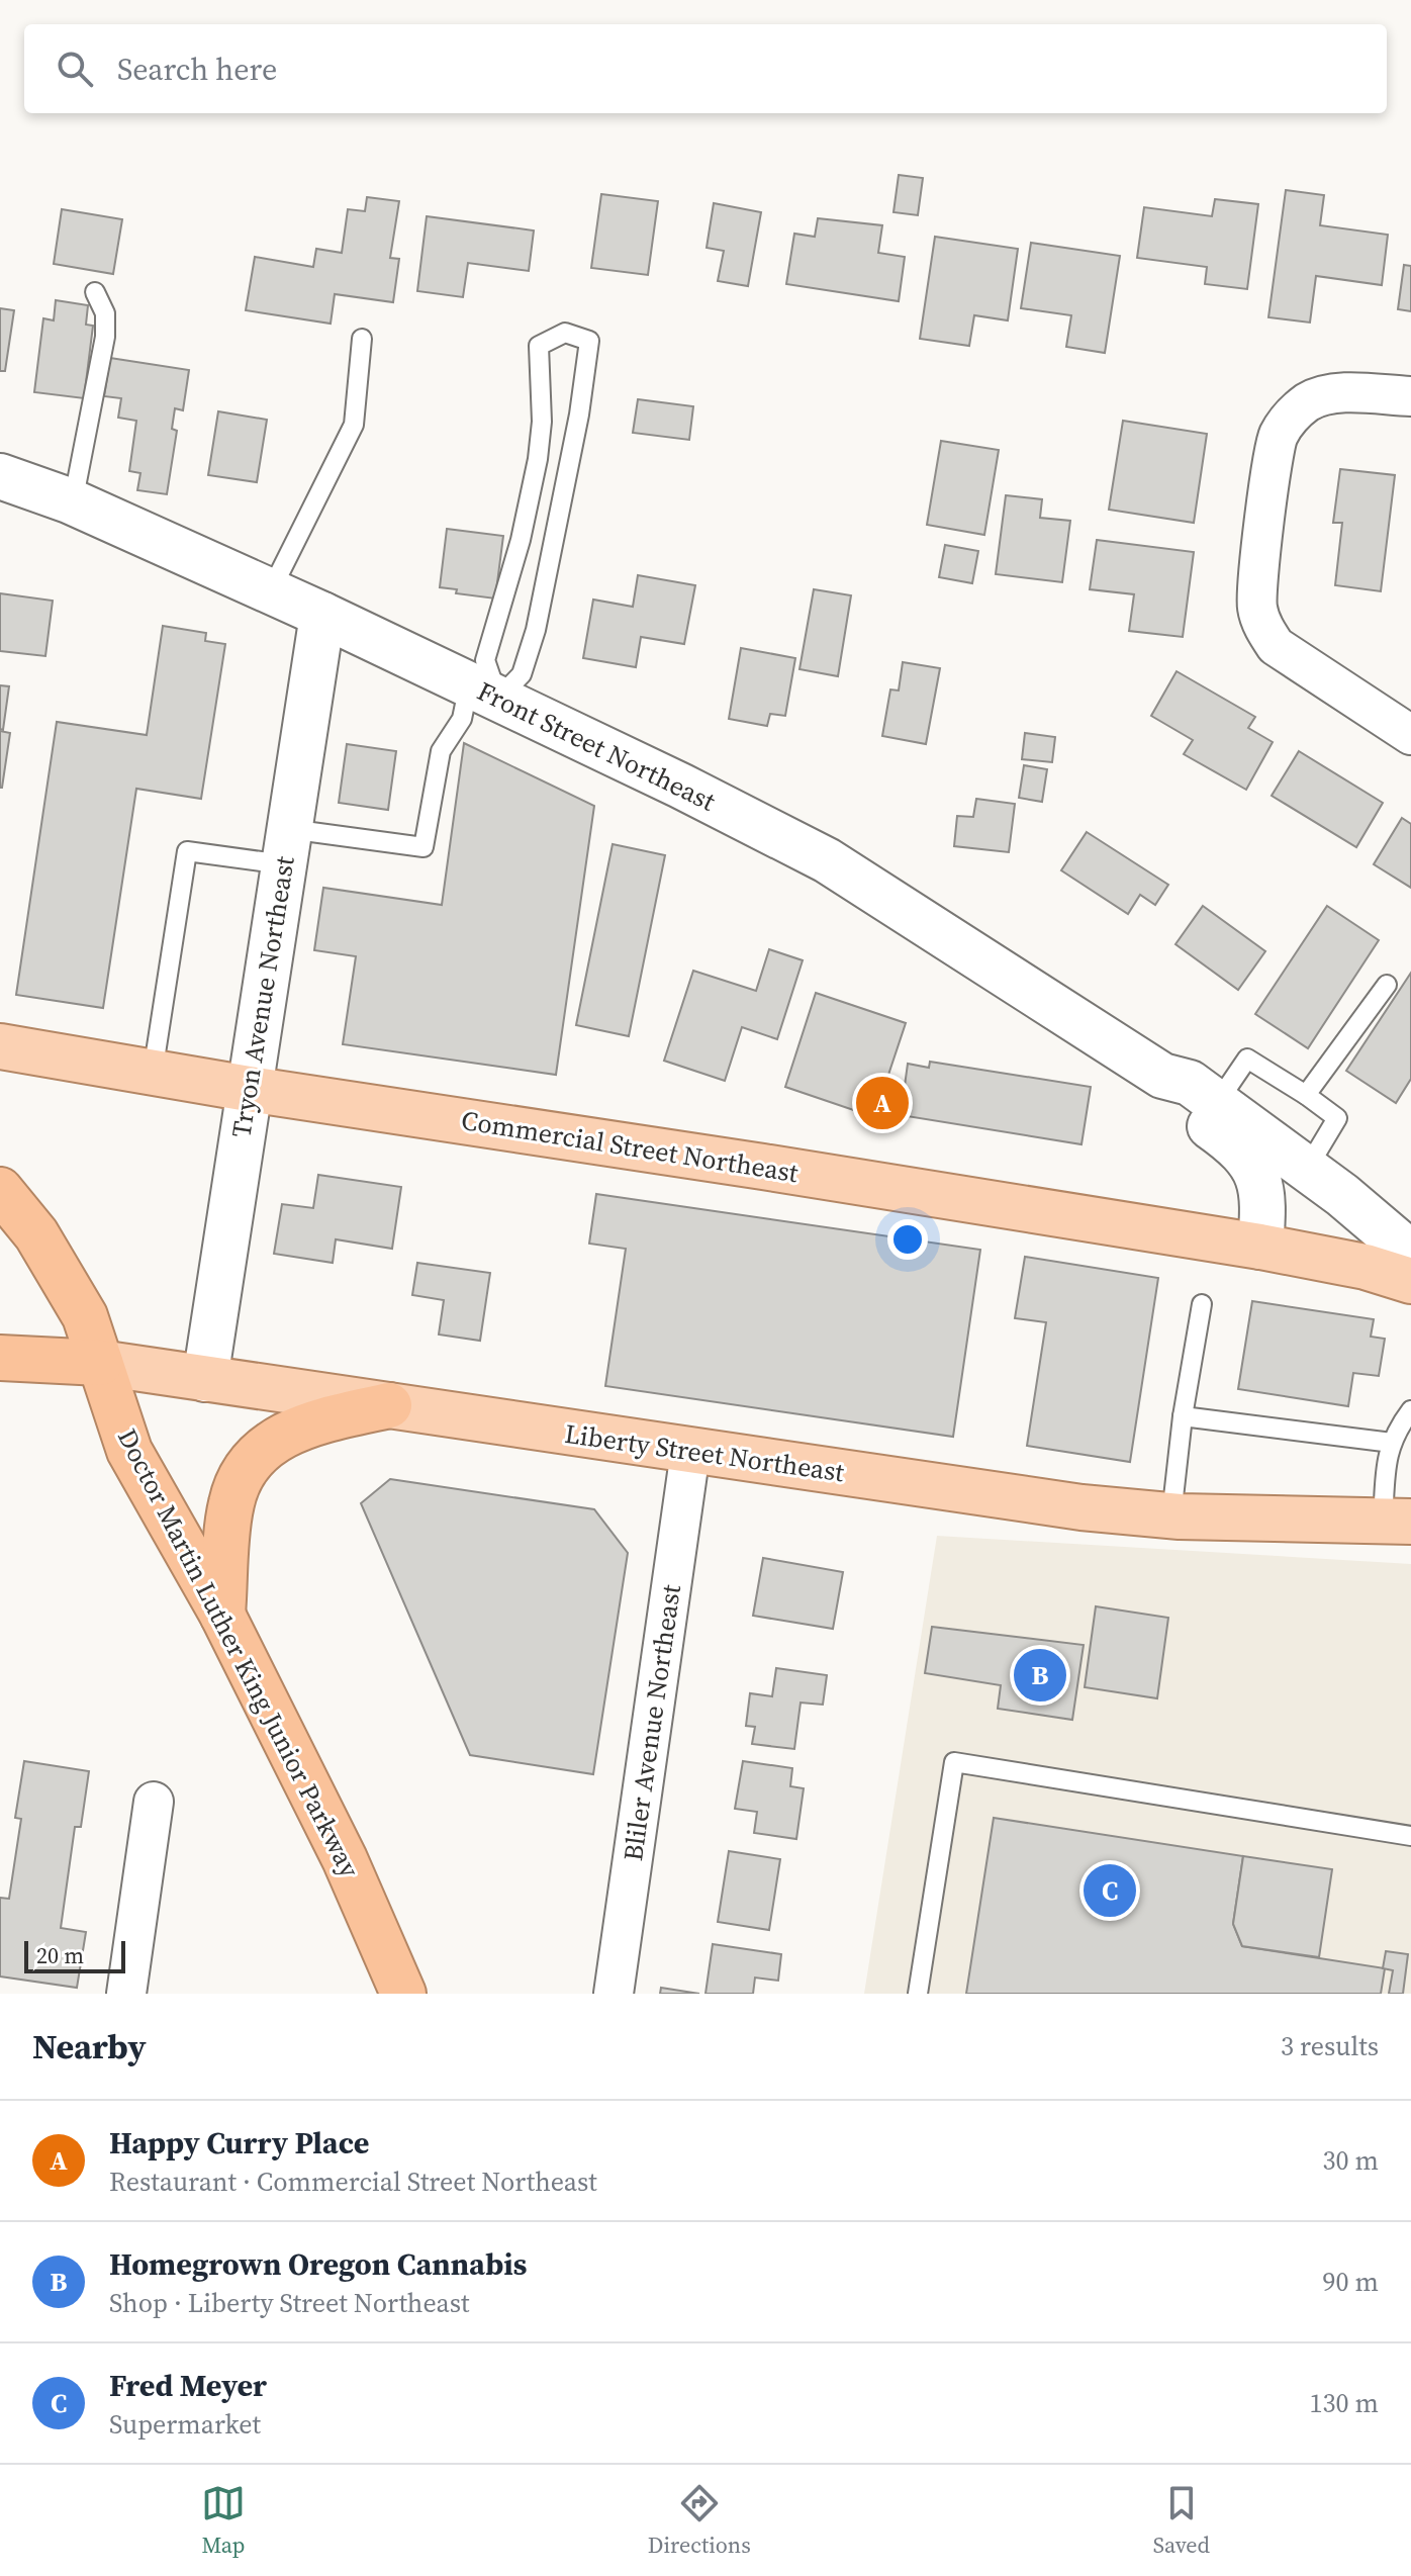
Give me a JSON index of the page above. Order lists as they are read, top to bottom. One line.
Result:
{"streets":{"highway":["Liberty Street Northeast","Doctor Martin Luther King Junior Parkway"],"main road":["Commercial Street Northeast"],"street":["Front Street Northeast","Tryon Avenue Northeast","Bliler Avenue Northeast"]},"crossings":[["Front Street Northeast","Tryon Avenue Northeast"],["Front Street Northeast","Commercial Street Northeast"],["Tryon Avenue Northeast","Commercial Street Northeast"],["Tryon Avenue Northeast","Liberty Street Northeast"],["Liberty Street Northeast","Doctor Martin Luther King Junior Parkway"],["Liberty Street Northeast","Bliler Avenue Northeast"]],"scale_bar":"20 m","page":{"search":"Search here","pins":["A","B","C"],"scale":"20 m","heading":["Nearby","3 results"],"list":[{"mark":"A","name":"Happy Curry Place","note":"Restaurant · Commercial Street Northeast","value":"30 m"},{"mark":"B","name":"Homegrown Oregon Cannabis","note":"Shop · Liberty Street Northeast","value":"90 m"},{"mark":"C","name":"Fred Meyer","note":"Supermarket","value":"130 m"}],"nav":["Map","Directions","Saved"]}}
